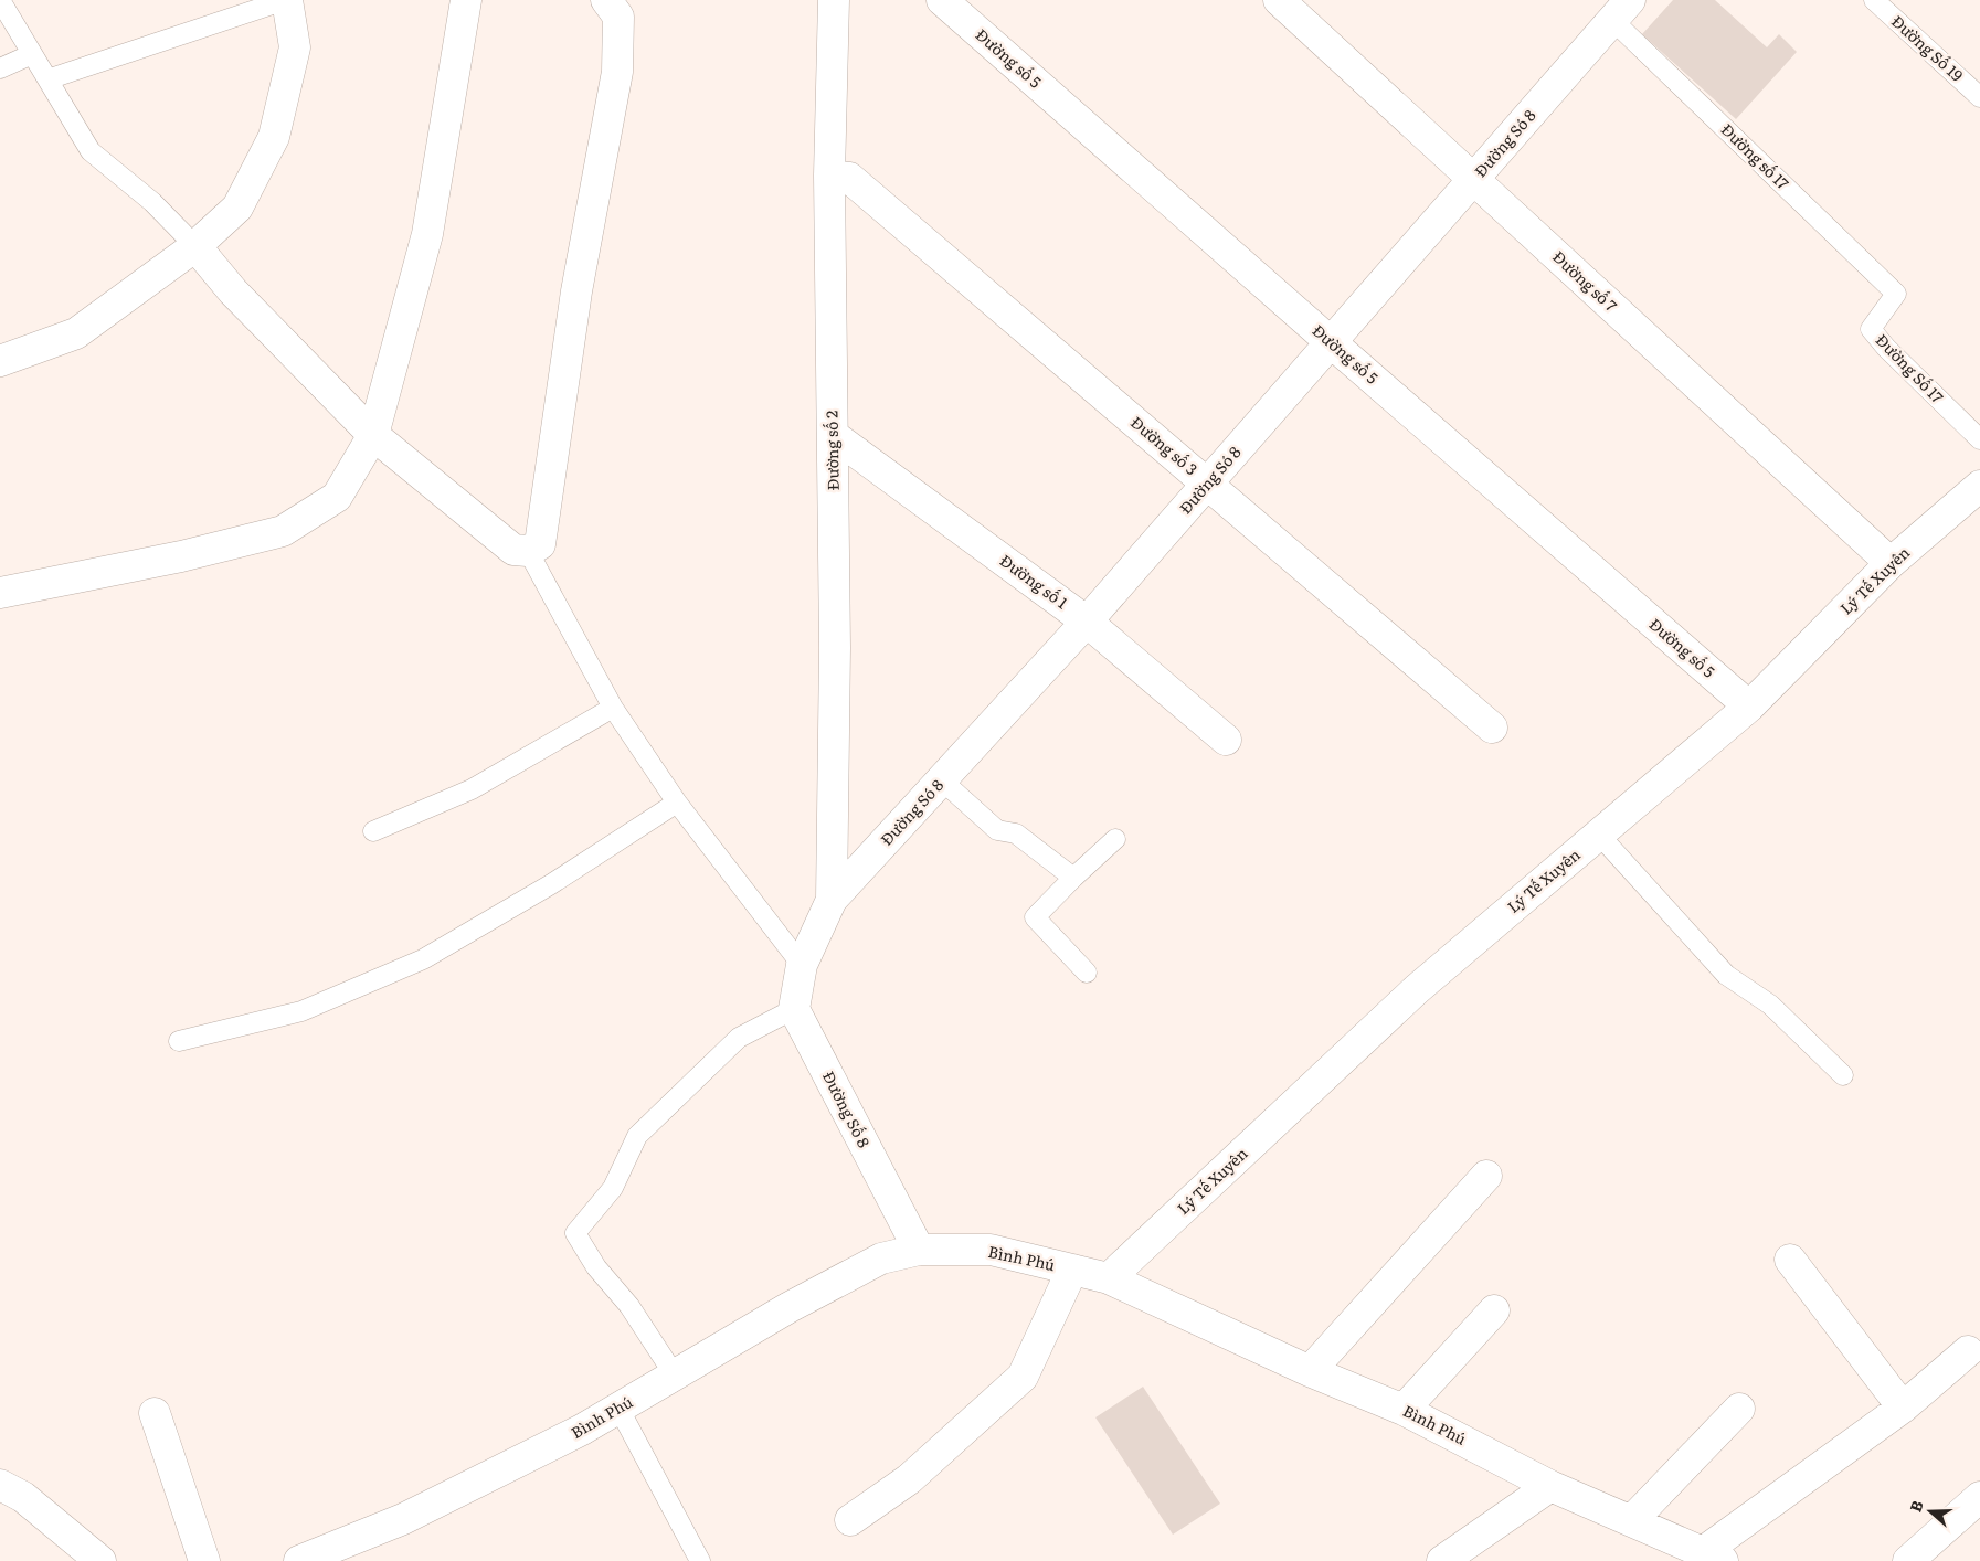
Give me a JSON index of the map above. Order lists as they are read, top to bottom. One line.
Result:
{"streets":{"street":["Đường số 5","Đường Só 8","Đường số 7","Đường số 3","Đường số 2","Lý Tế Xuyên","Đường số 1","Đường Số 8","Bình Phú"],"lane":["Đường Số 19","Đường số 17","Đường Số 17"]},"crossings":[["Đường số 5","Đường Só 8"],["Đường số 5","Lý Tế Xuyên"],["Đường Só 8","Đường số 17"],["Đường Só 8","Đường số 7"],["Đường Só 8","Đường số 3"],["Đường Só 8","Đường số 2"],["Đường Só 8","Đường số 1"],["Đường số 17","Đường Số 17"],["Đường số 7","Lý Tế Xuyên"],["Đường số 3","Đường số 2"],["Đường số 2","Đường số 1"],["Lý Tế Xuyên","Bình Phú"],["Đường Số 8","Bình Phú"]],"north":"left"}
